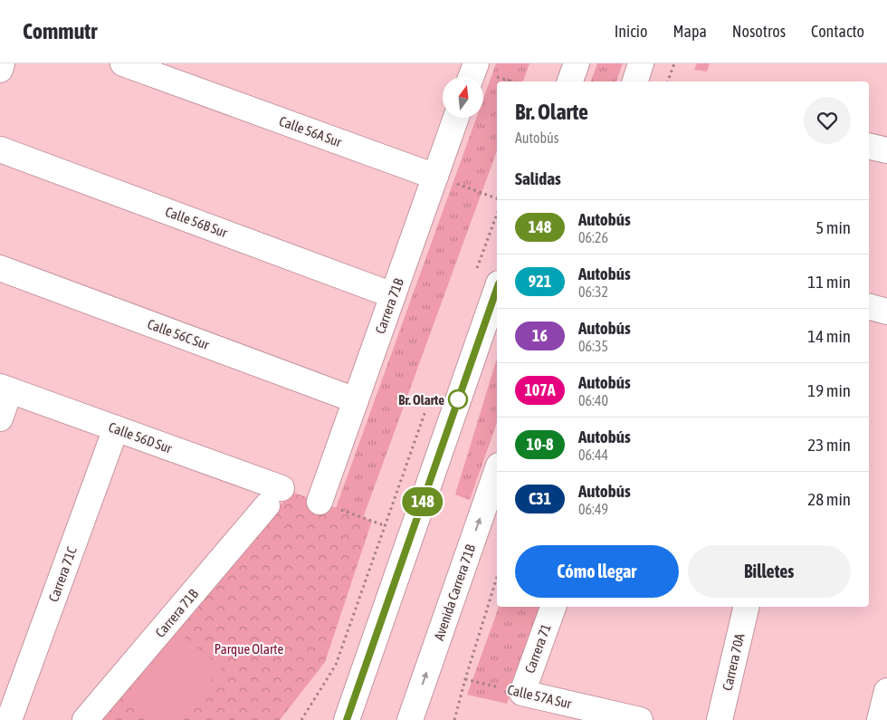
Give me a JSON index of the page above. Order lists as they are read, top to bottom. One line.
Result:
{"streets":{"street":["Calle 56A Sur","Calle 56B Sur","Carrera 71B","Calle 56C Sur","Calle 56D Sur","Carrera 71C","Avenida Carrera 71B","Carrera 71","Carrera 70A","Calle 57A Sur"]},"crossings":[["Calle 56A Sur","Carrera 71B"],["Calle 56B Sur","Carrera 71B"],["Carrera 71B","Calle 56C Sur"],["Carrera 71B","Calle 56D Sur"],["Calle 56D Sur","Carrera 71C"],["Carrera 71","Calle 57A Sur"]],"parks":["Parque Olarte"],"places":["Br. Olarte"],"lines":["bus line 148"],"north":"top","page":{"header":"Commutr","nav":["Inicio","Mapa","Nosotros","Contacto"],"on_map":"148","heading":[["Br. Olarte","Autobús"],"Salidas"],"list":[{"mark":"148","name":"Autobús","note":"06:26","value":"5 min"},{"mark":"921","name":"Autobús","note":"06:32","value":"11 min"},{"mark":"16","name":"Autobús","note":"06:35","value":"14 min"},{"mark":"107A","name":"Autobús","note":"06:40","value":"19 min"},{"mark":"10-8","name":"Autobús","note":"06:44","value":"23 min"},{"mark":"C31","name":"Autobús","note":"06:49","value":"28 min"}],"buttons":["Cómo llegar","Billetes"]}}
